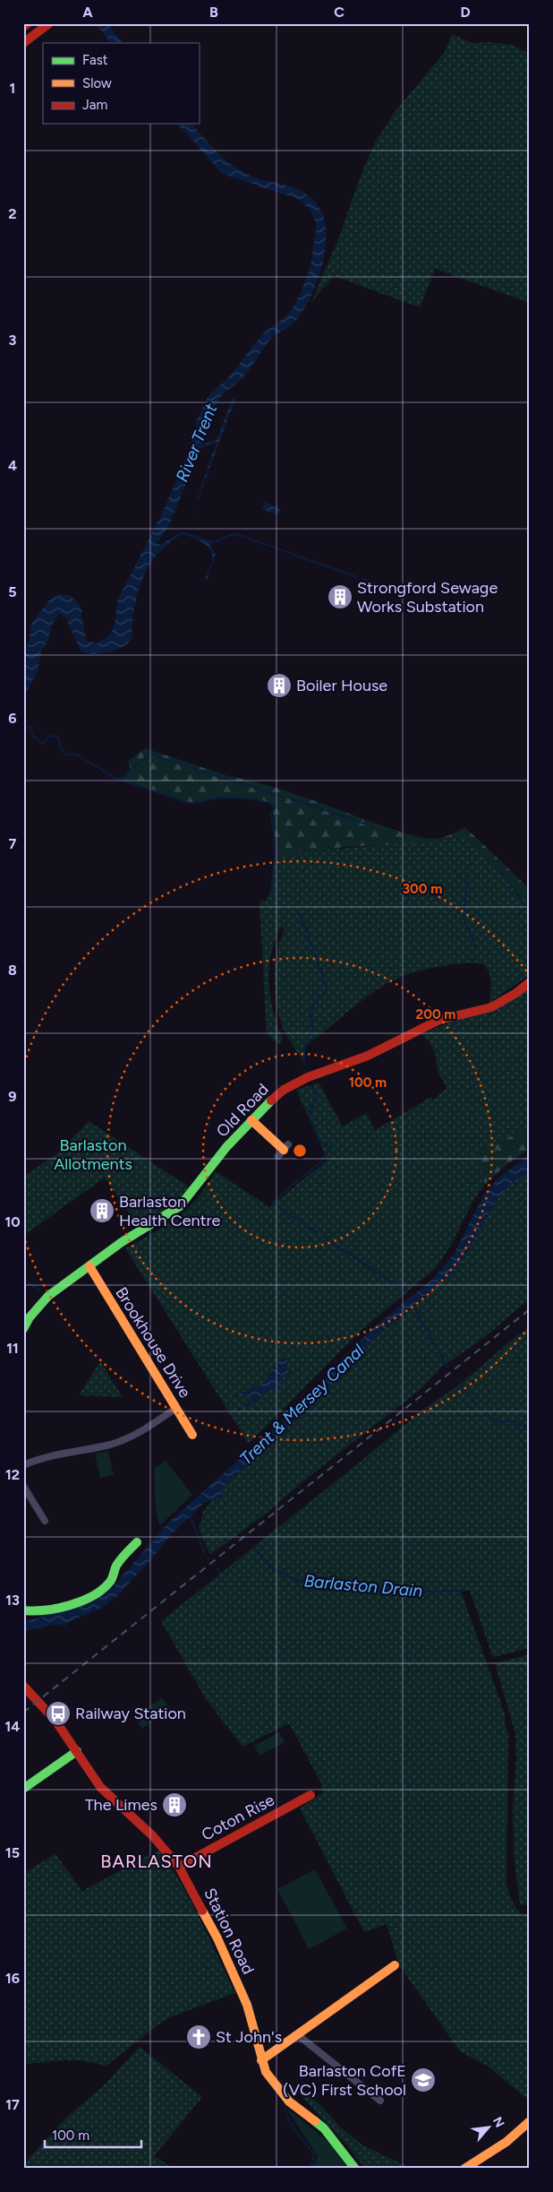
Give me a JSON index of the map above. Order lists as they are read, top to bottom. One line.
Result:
{"streets":{"main road":["Old Road","Brookhouse Drive","Coton Rise","Station Road"]},"crossings":[["Old Road","Brookhouse Drive"],["Coton Rise","Station Road"]],"districts":["BARLASTON"],"water":["River Trent","Trent & Mersey Canal","Barlaston Drain"],"parks":["Barlaston Allotments"],"places":{"building":["Strongford Sewage Works Substation","Boiler House","Barlaston Health Centre","The Limes"],"bus stop":["Railway Station"],"church":["St John's"],"school or university":["Barlaston CofE (VC) First School"]},"legend":["Fast","Slow","Jam"],"scale_bar":"100 m","north":"top right","grid":{"columns":["A","B","C","D"],"rows":["1","2","3","4","5","6","7","8","9","10","11","12","13","14","15","16","17"]},"rings":["300 m","200 m","100 m"]}
